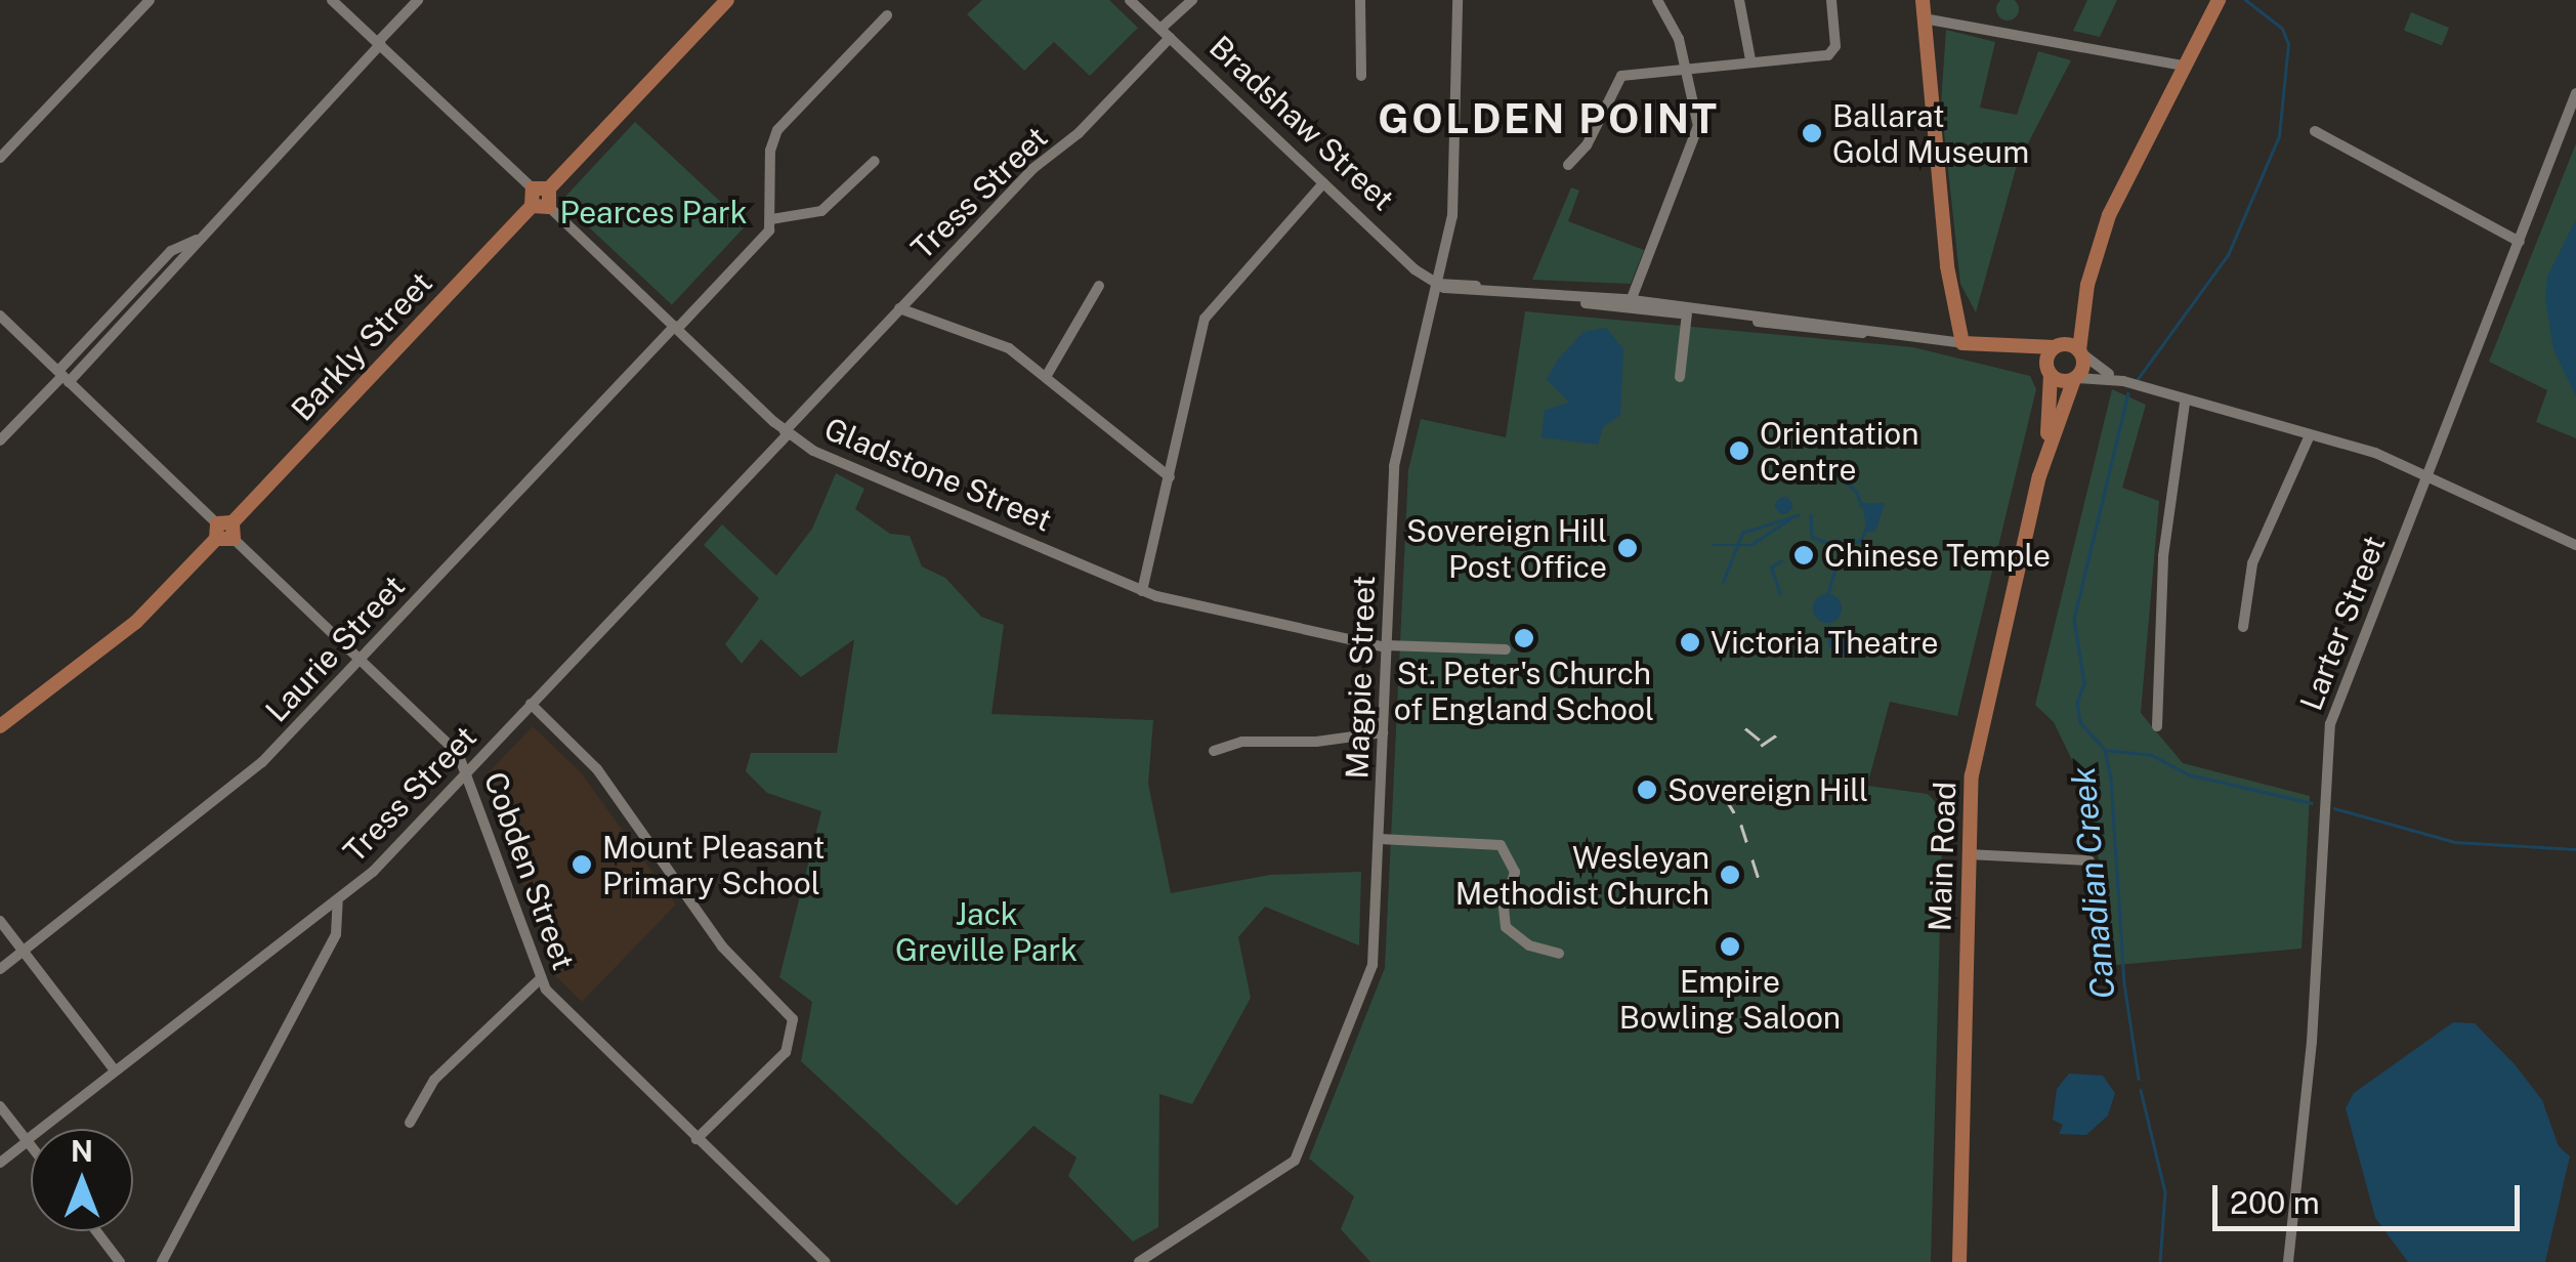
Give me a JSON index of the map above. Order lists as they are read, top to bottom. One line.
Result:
{"streets":{"main road":["Barkly Street","Main Road"],"street":["Bradshaw Street","Tress Street","Gladstone Street","Larter Street","Laurie Street","Magpie Street","Cobden Street"]},"crossings":[["Bradshaw Street","Tress Street"],["Bradshaw Street","Magpie Street"],["Tress Street","Gladstone Street"],["Tress Street","Cobden Street"],["Barkly Street","Cobden Street"],["Gladstone Street","Laurie Street"],["Gladstone Street","Magpie Street"],["Laurie Street","Cobden Street"]],"districts":["GOLDEN POINT"],"water":["Canadian Creek"],"parks":["Pearces Park","Jack Greville Park"],"places":["Ballarat Gold Museum","Orientation Centre","Sovereign Hill Post Office","Chinese Temple","St. Peter's Church of England School","Victoria Theatre","Sovereign Hill","Mount Pleasant Primary School","Wesleyan Methodist Church","Empire Bowling Saloon"],"scale_bar":"200 m","north":"top"}
